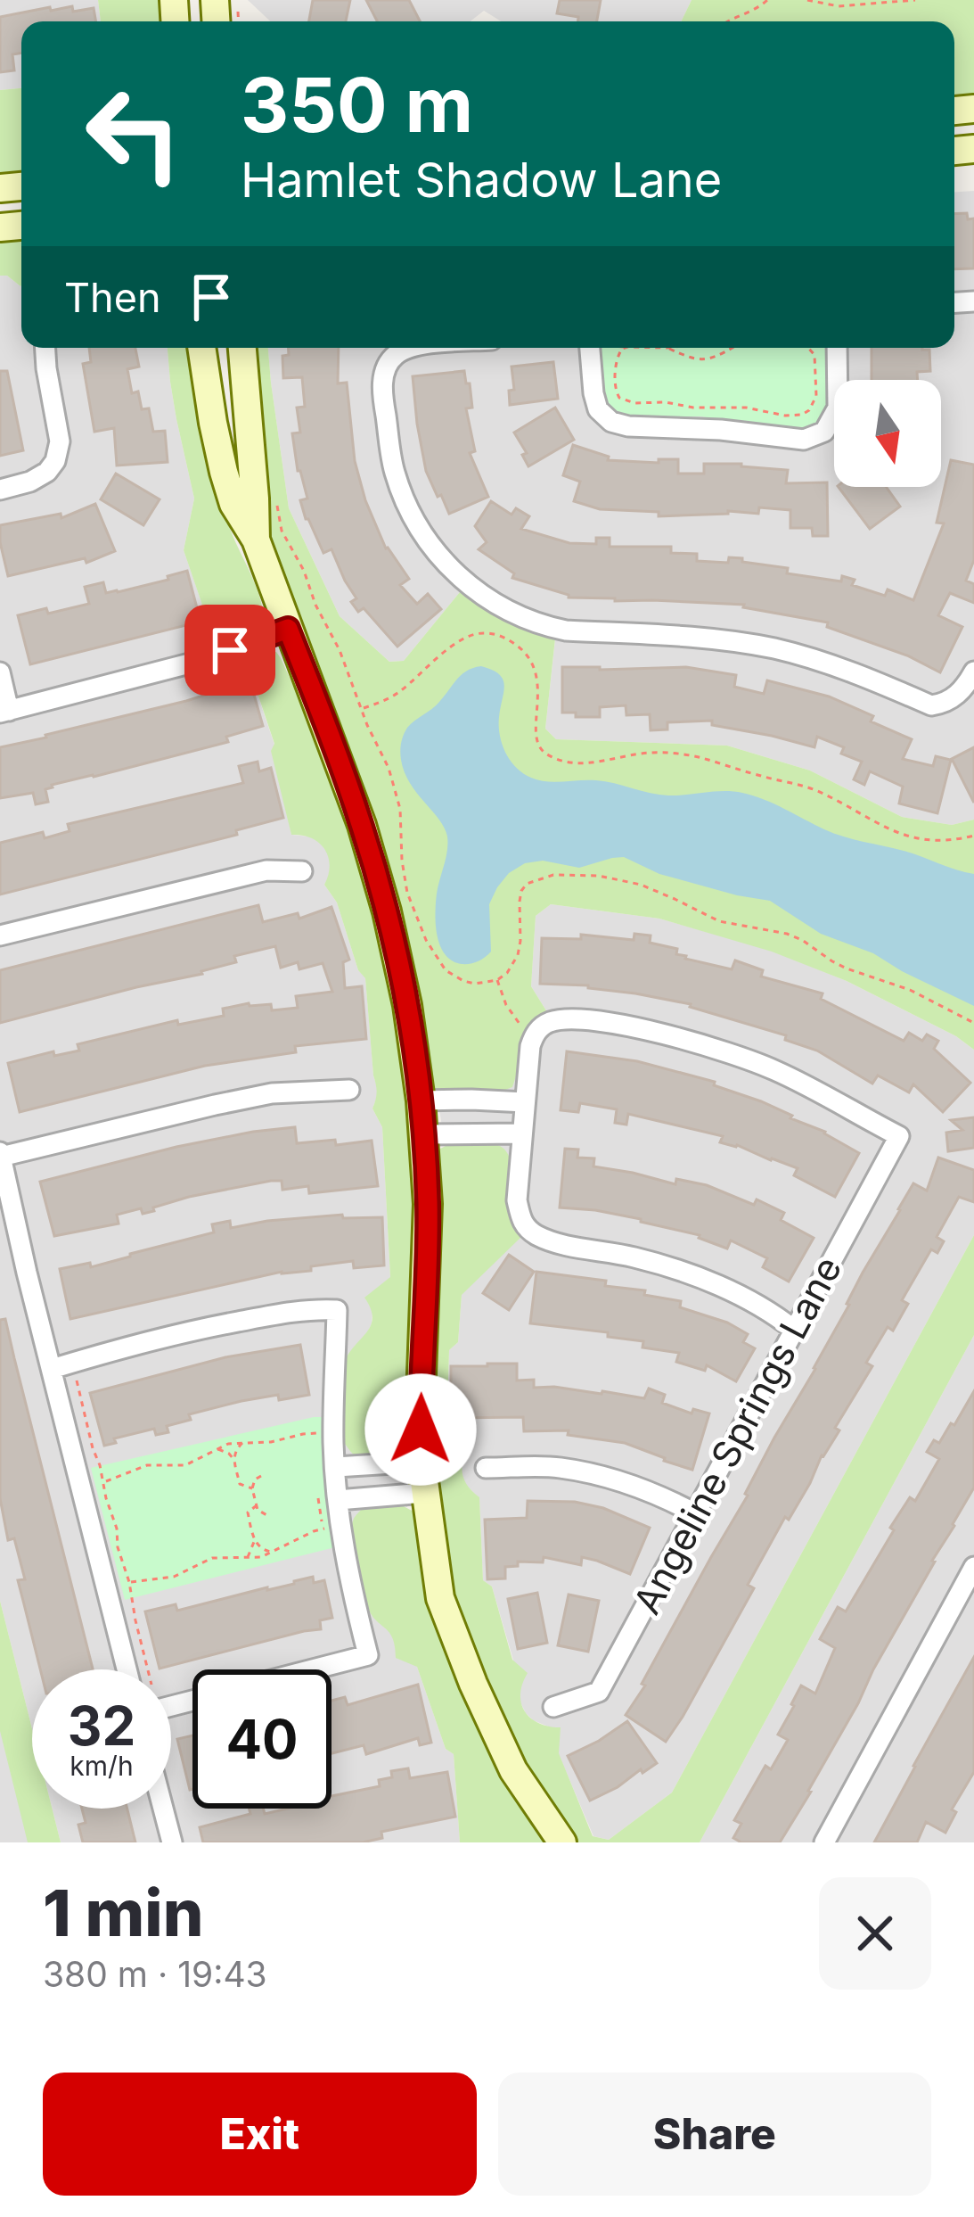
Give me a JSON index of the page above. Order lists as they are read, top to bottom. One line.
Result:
{"streets":{"street":["Angeline Springs Lane"]},"north":"bottom","page":{"turn":["350 m","Hamlet Shadow Lane"],"then":"Then","speed":"32 km/h","limit":"40","heading":["1 min","380 m · 19:43"],"buttons":["Exit","Share"]}}
